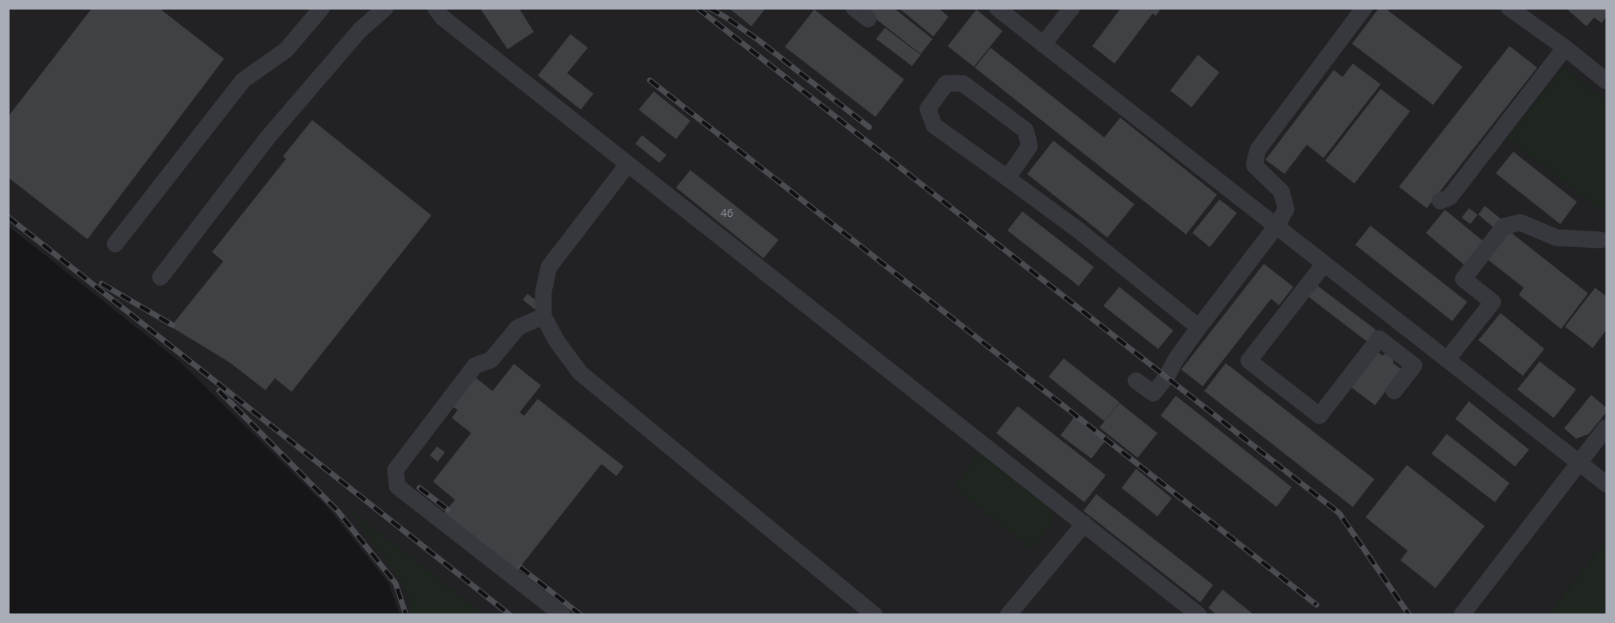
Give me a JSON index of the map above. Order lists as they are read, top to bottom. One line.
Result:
{"house_numbers":["46"]}
